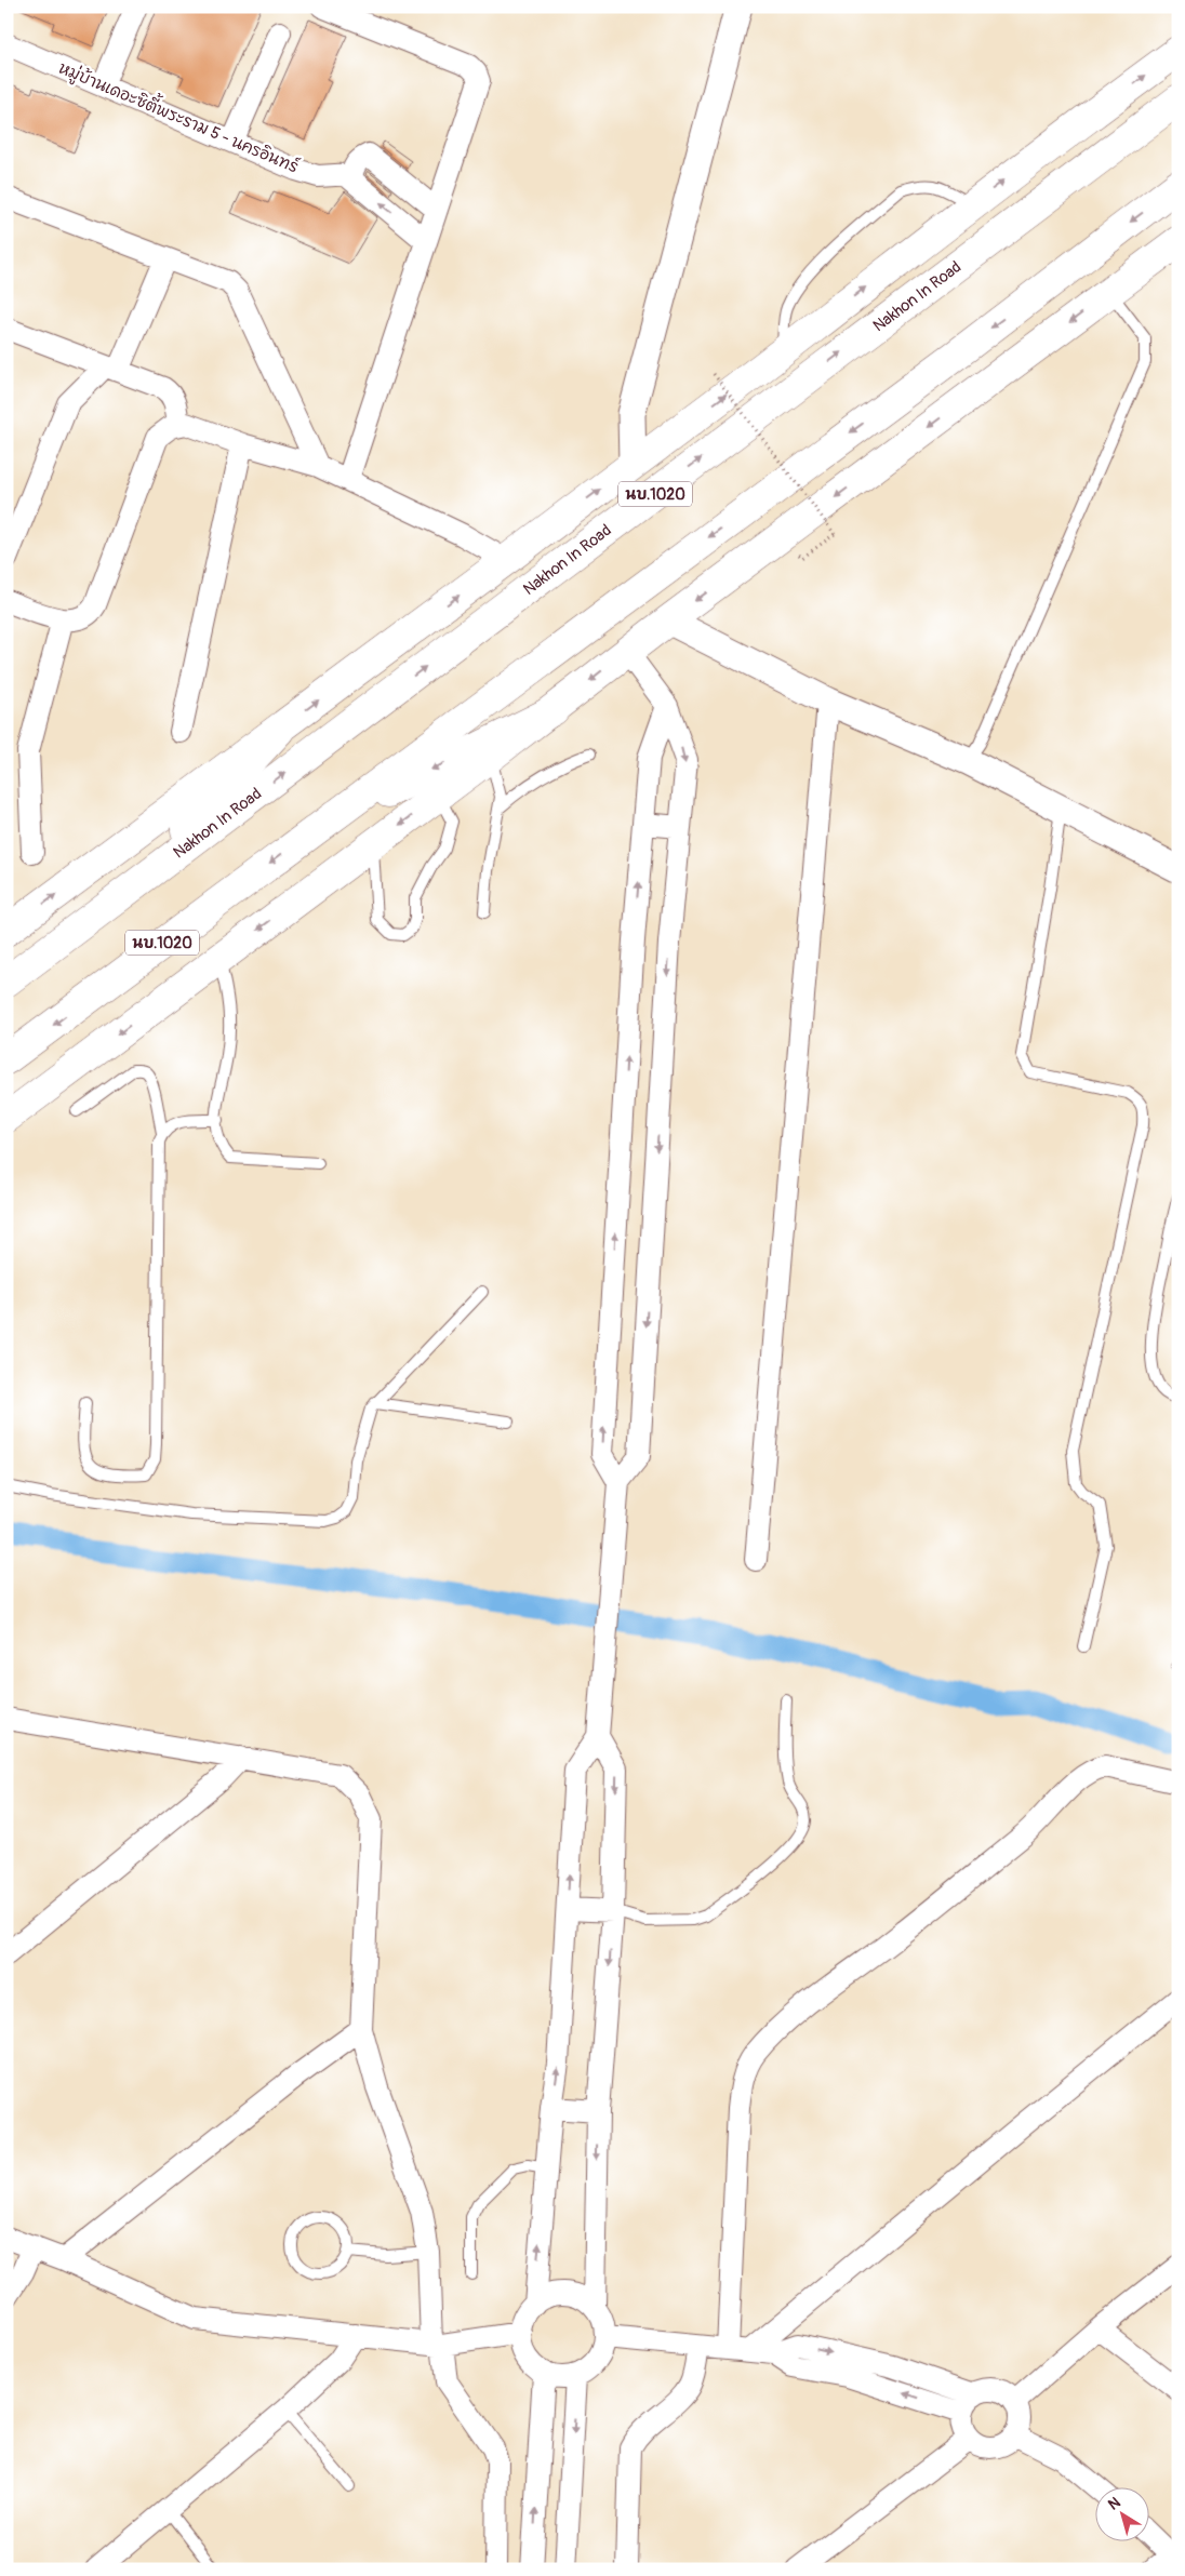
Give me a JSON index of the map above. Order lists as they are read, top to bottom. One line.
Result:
{"streets":{"main road":["Nakhon In Road","นบ.1020"],"street":["หมู่บ้านเดอะซิตี้พระราม 5 - นครอินทร์"]},"north":"top left"}
